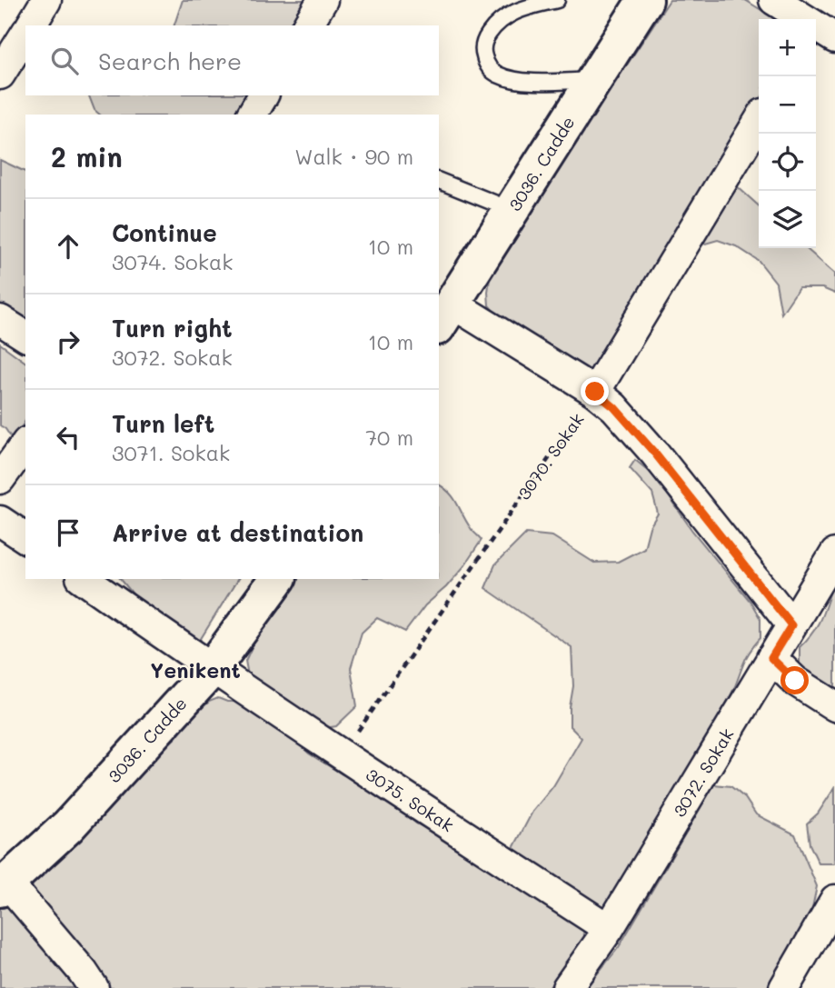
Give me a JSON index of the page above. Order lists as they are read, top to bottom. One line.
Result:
{"streets":{"street":["3036. Cadde","3072. Sokak","3075. Sokak"],"path":["3070. Sokak"]},"crossings":[["3036. Cadde","3075. Sokak"],["3070. Sokak","3075. Sokak"],["3072. Sokak","3075. Sokak"]],"districts":["Yenikent"],"page":{"map_buttons":["+","−"],"search":"Search here","heading":["2 min","Walk · 90 m"],"list":[["Continue","3074. Sokak","10 m"],["Turn right","3072. Sokak","10 m"],["Turn left","3071. Sokak","70 m"],"Arrive at destination"]}}
